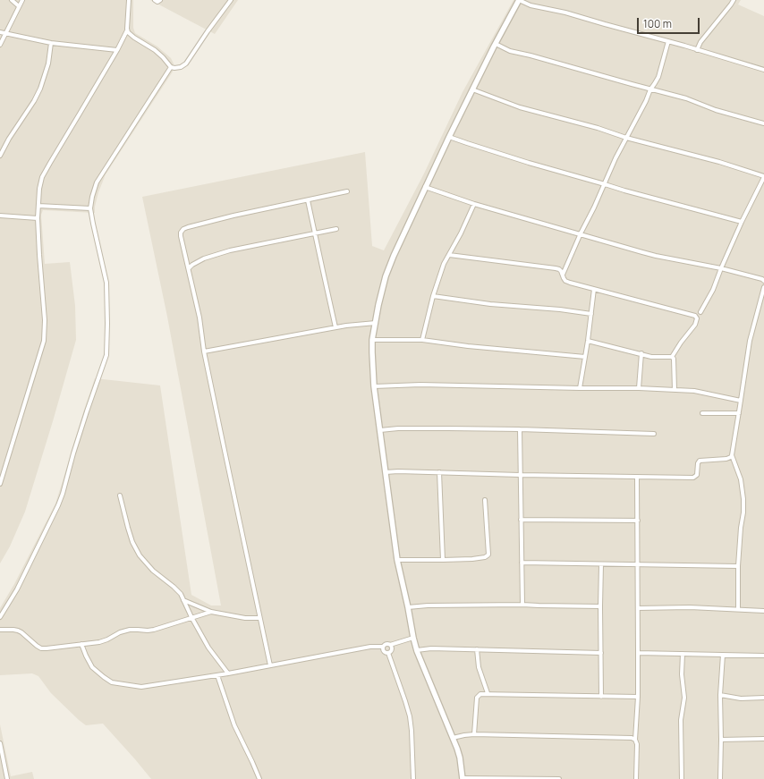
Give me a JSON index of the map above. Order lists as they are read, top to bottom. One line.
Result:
{"scale_bar":"100 m"}
